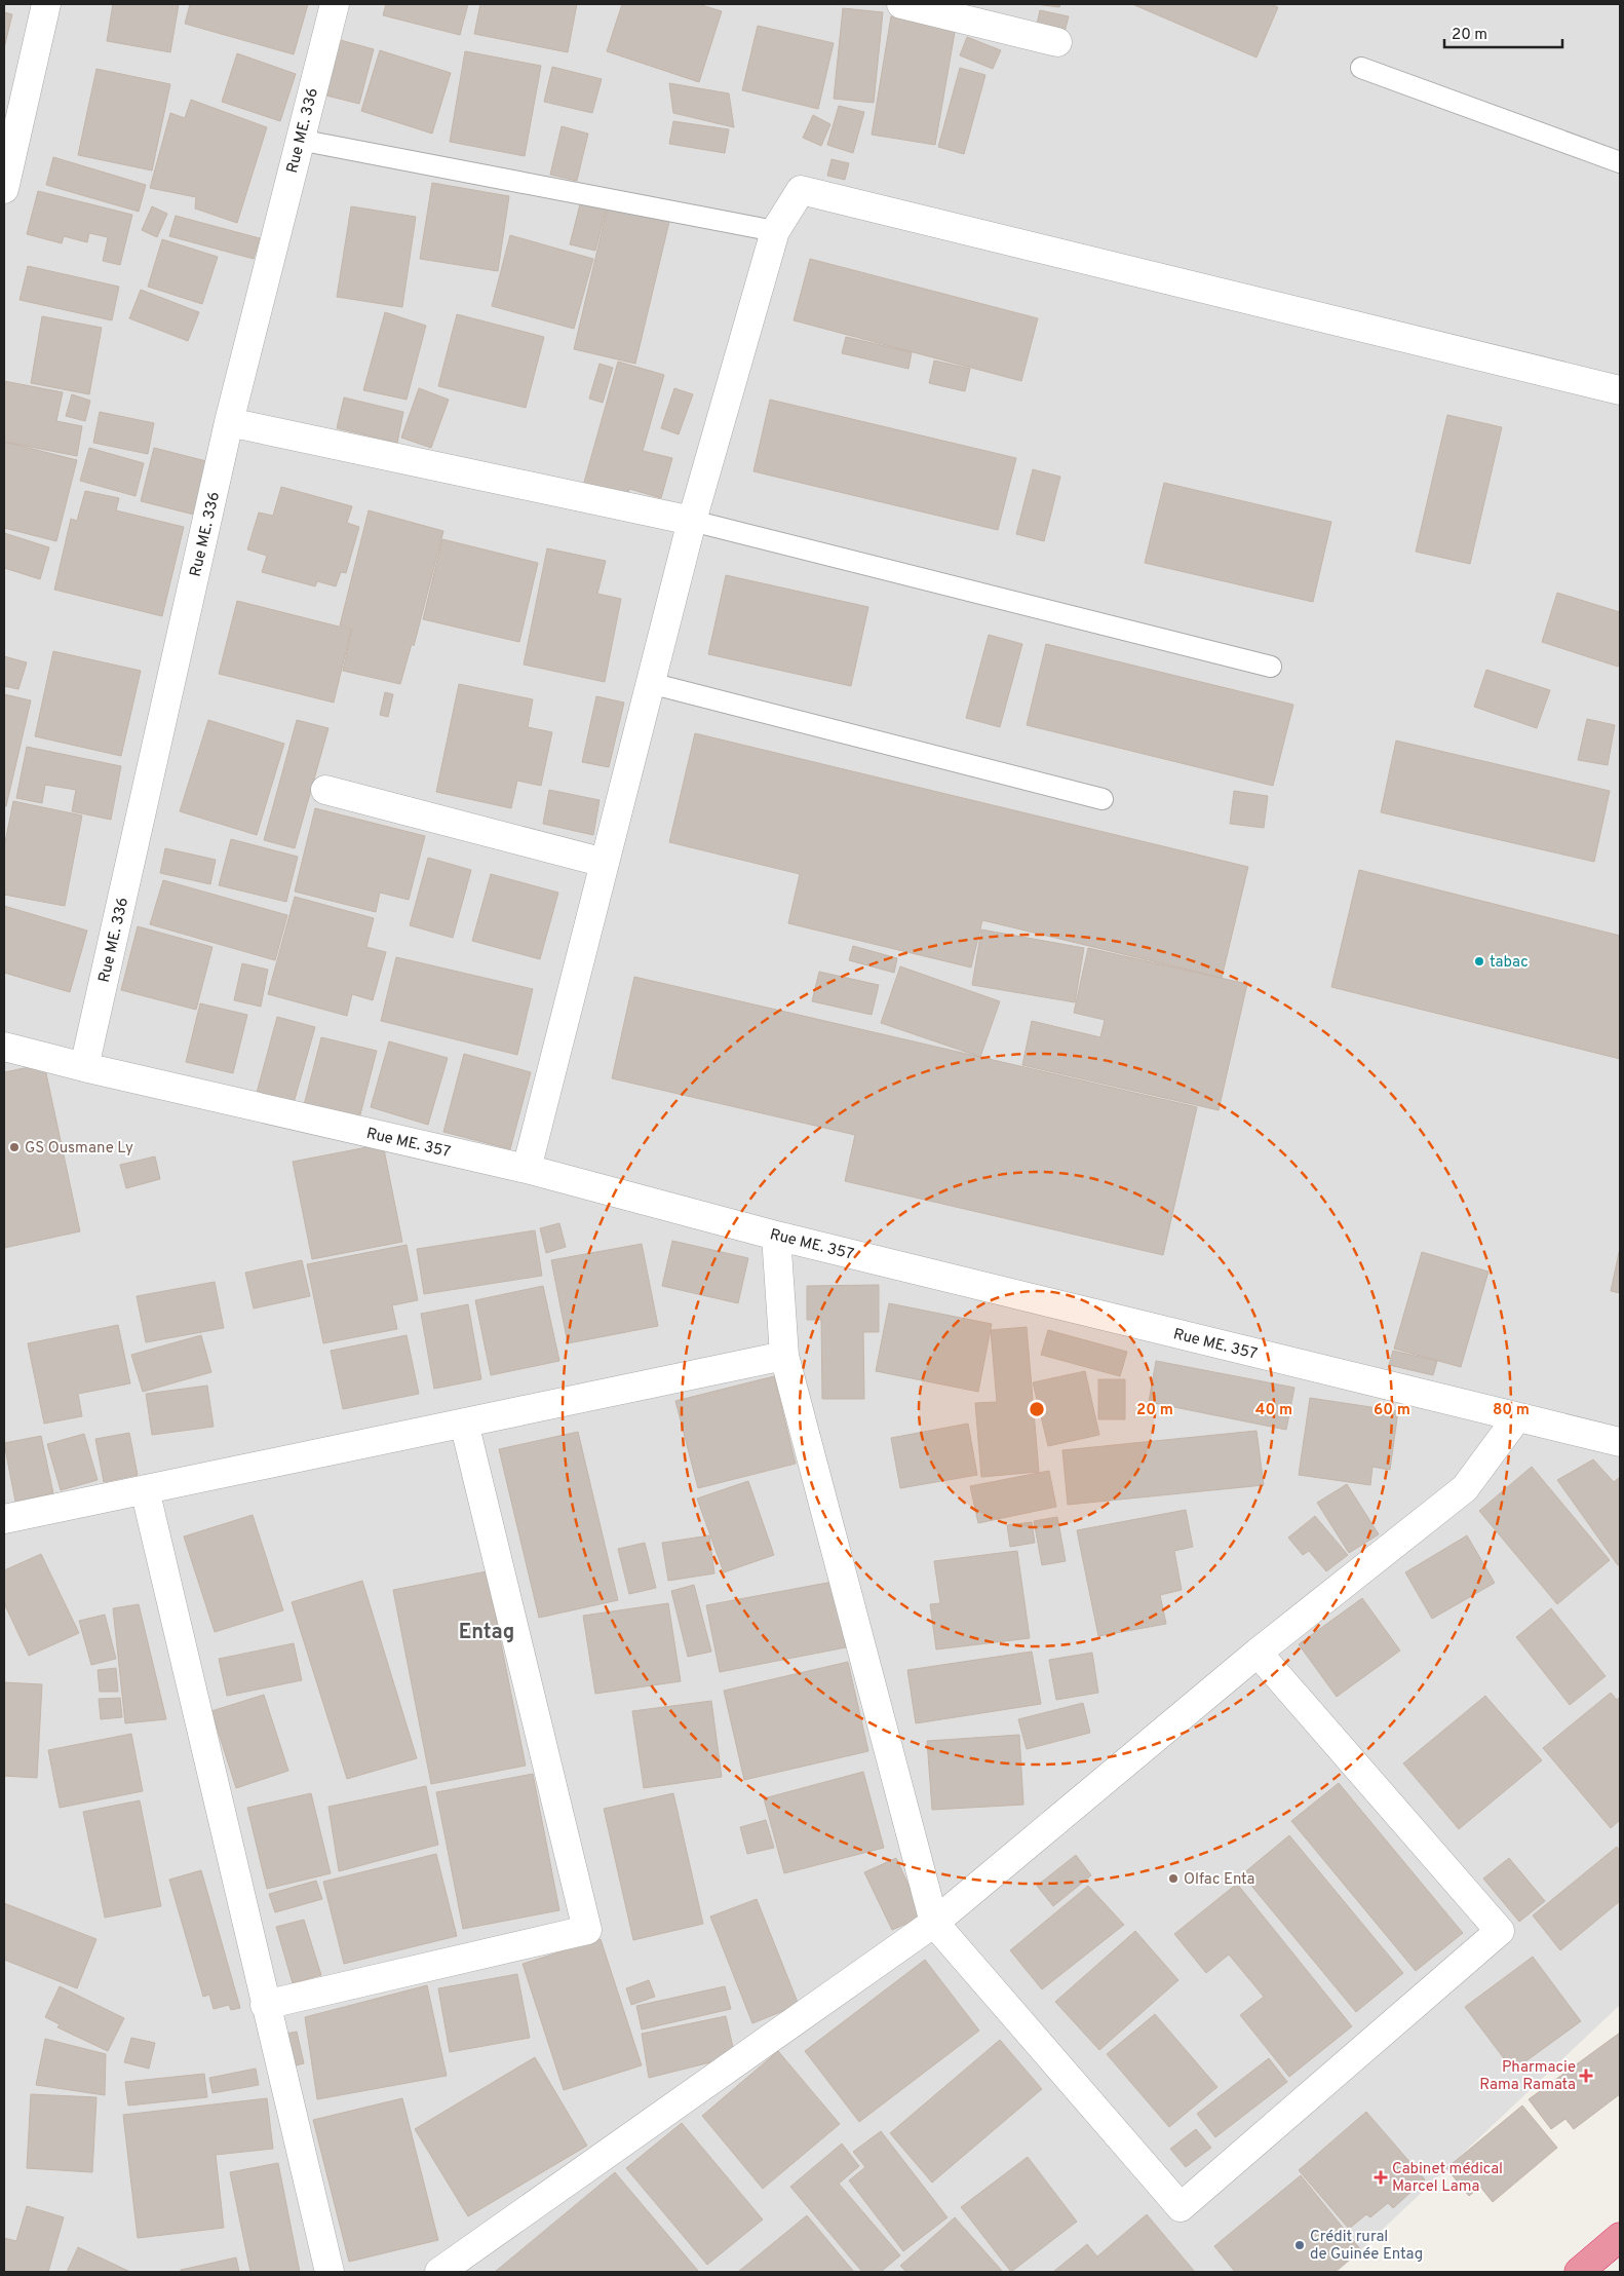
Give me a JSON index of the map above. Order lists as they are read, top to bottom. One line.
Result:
{"streets":{"street":["Rue ME. 336","Rue ME. 357"]},"crossings":[["Rue ME. 336","Rue ME. 357"]],"districts":["Entag"],"places":{"other":["tabac","GS Ousmane Ly","Olfac Enta","Crédit rural de Guinée Entag"],"health":["Pharmacie Rama Ramata","Cabinet médical Marcel Lama"]},"scale_bar":"20 m","rings":["20 m","40 m","60 m","80 m"]}
